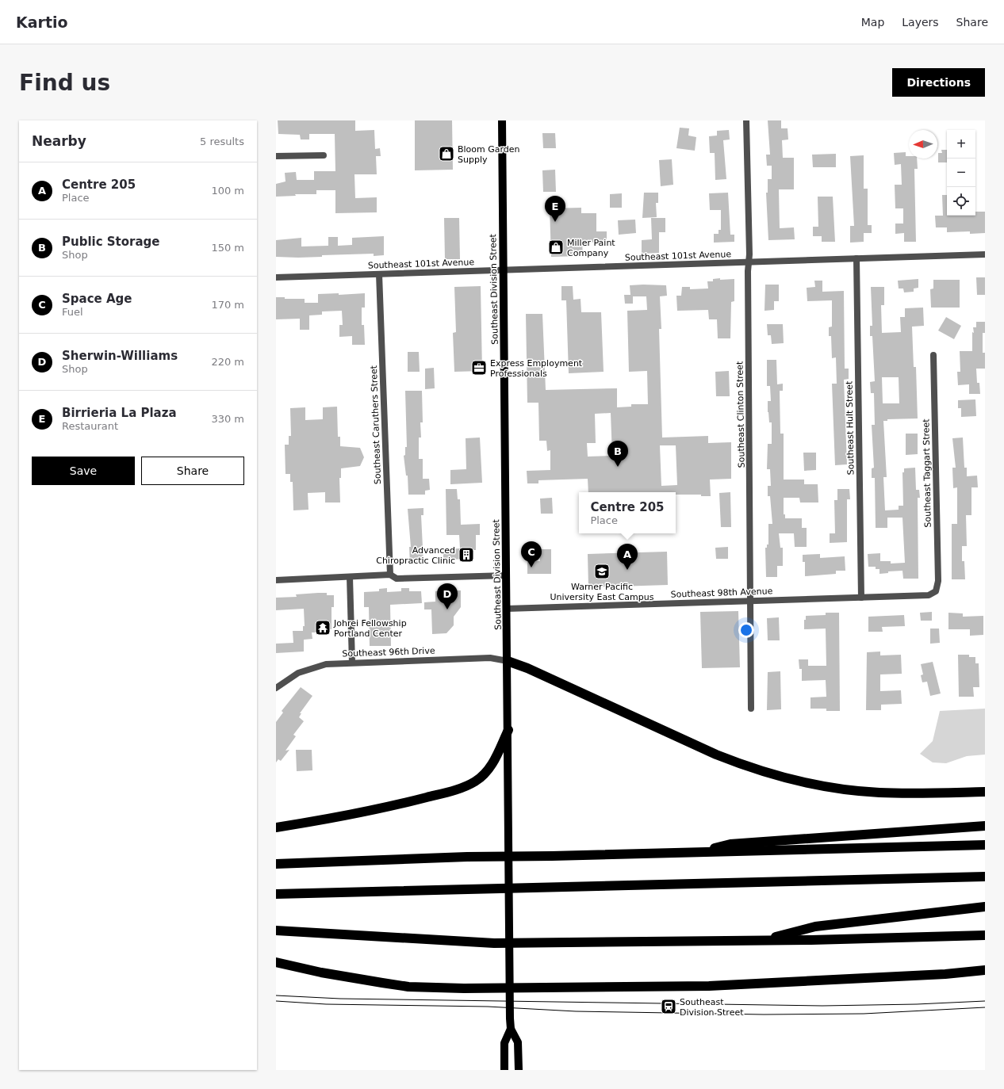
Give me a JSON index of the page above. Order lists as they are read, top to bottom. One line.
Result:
{"streets":{"main road":["Southeast Division Street"],"street":["Southeast 101st Avenue","Southeast Clinton Street","Southeast Caruthers Street","Southeast Hult Street","Southeast Taggart Street","Southeast 98th Avenue","Southeast 96th Drive"]},"crossings":[["Southeast 101st Avenue","Southeast Division Street"],["Southeast 101st Avenue","Southeast Clinton Street"],["Southeast 101st Avenue","Southeast Caruthers Street"],["Southeast 101st Avenue","Southeast Hult Street"],["Southeast Division Street","Southeast 98th Avenue"],["Southeast Division Street","Southeast 96th Drive"],["Southeast Clinton Street","Southeast 98th Avenue"],["Southeast Hult Street","Southeast 98th Avenue"],["Southeast Taggart Street","Southeast 98th Avenue"]],"places":{"shop":["Bloom Garden Supply","Miller Paint Company"],"office":["Express Employment Professionals"],"building":["Advanced Chiropractic Clinic"],"school or university":["Warner Pacific University East Campus"],"temple":["Johrei Fellowship Portland Center"],"station":["Southeast Division Street"]},"north":"left","page":{"header":"Kartio","nav":["Map","Layers","Share"],"buttons":["Directions",["Save","Share"]],"title":"Find us","heading":["Nearby","5 results"],"map_buttons":["+","−"],"list":[{"mark":"A","name":"Centre 205","note":"Place","value":"100 m"},{"mark":"B","name":"Public Storage","note":"Shop","value":"150 m"},{"mark":"C","name":"Space Age","note":"Fuel","value":"170 m"},{"mark":"D","name":"Sherwin-Williams","note":"Shop","value":"220 m"},{"mark":"E","name":"Birrieria La Plaza","note":"Restaurant","value":"330 m"}],"pins":["E","B","C","A","D"],"popup":["Centre 205","Place"]}}
